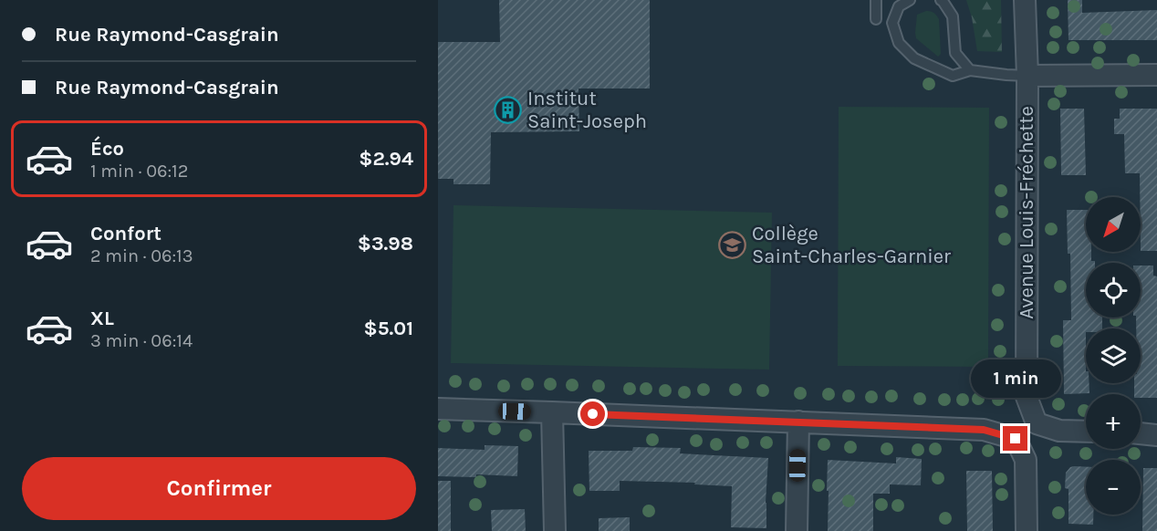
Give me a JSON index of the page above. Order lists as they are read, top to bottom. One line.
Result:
{"streets":{"street":["Avenue Louis-Fréchette"]},"places":{"building":["Institut Saint-Joseph"],"school or university":["Collège Saint-Charles-Garnier"]},"north":"bottom left","page":{"banner":["Rue Raymond-Casgrain","Rue Raymond-Casgrain"],"list":[{"name":"Éco","note":"1 min · 06:12","value":"$2.94"},{"name":"Confort","note":"2 min · 06:13","value":"$3.98"},{"name":"XL","note":"3 min · 06:14","value":"$5.01"}],"map_buttons":["+","−"],"bubble":"1 min","buttons":"Confirmer"}}
